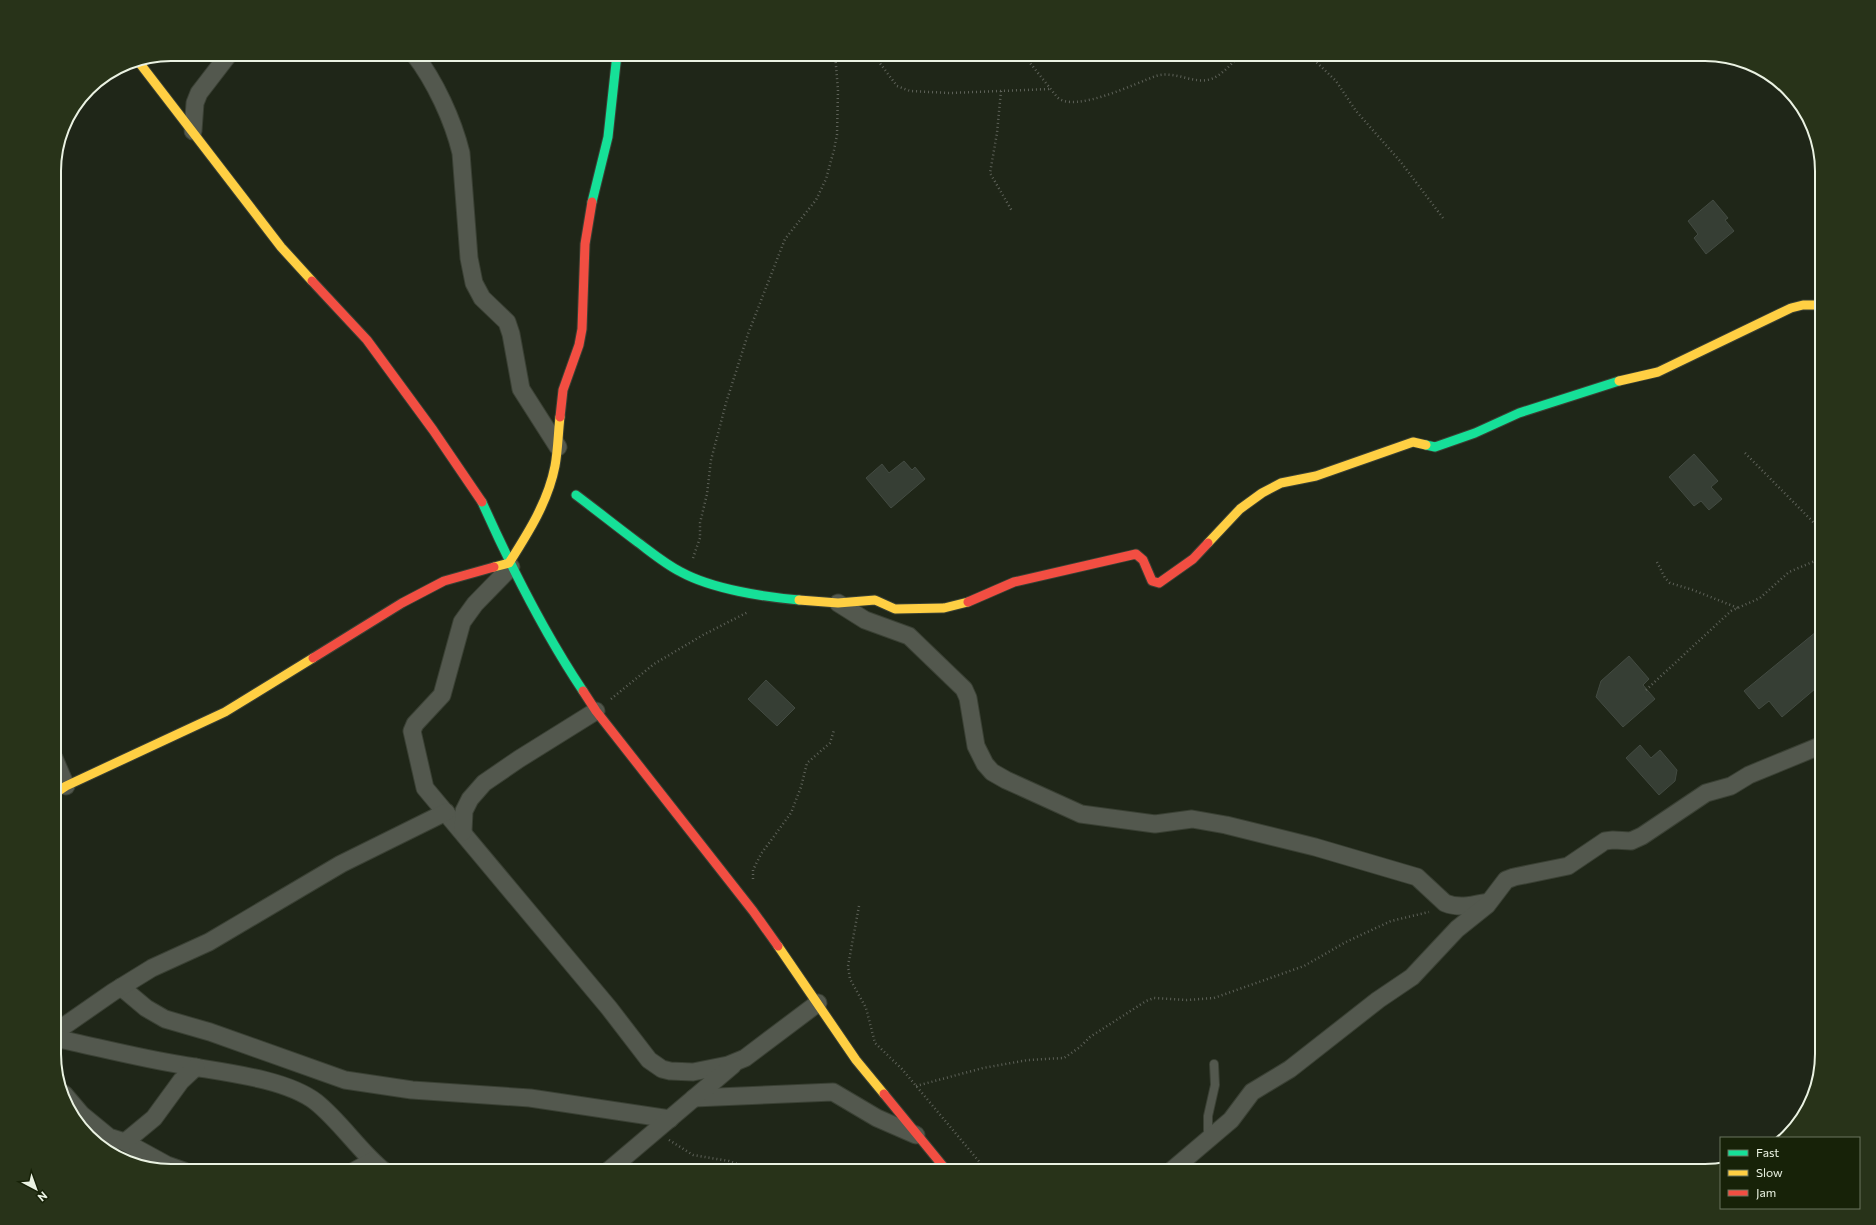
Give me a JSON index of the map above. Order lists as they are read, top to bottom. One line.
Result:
{"legend":["Fast","Slow","Jam"],"north":"bottom right"}
